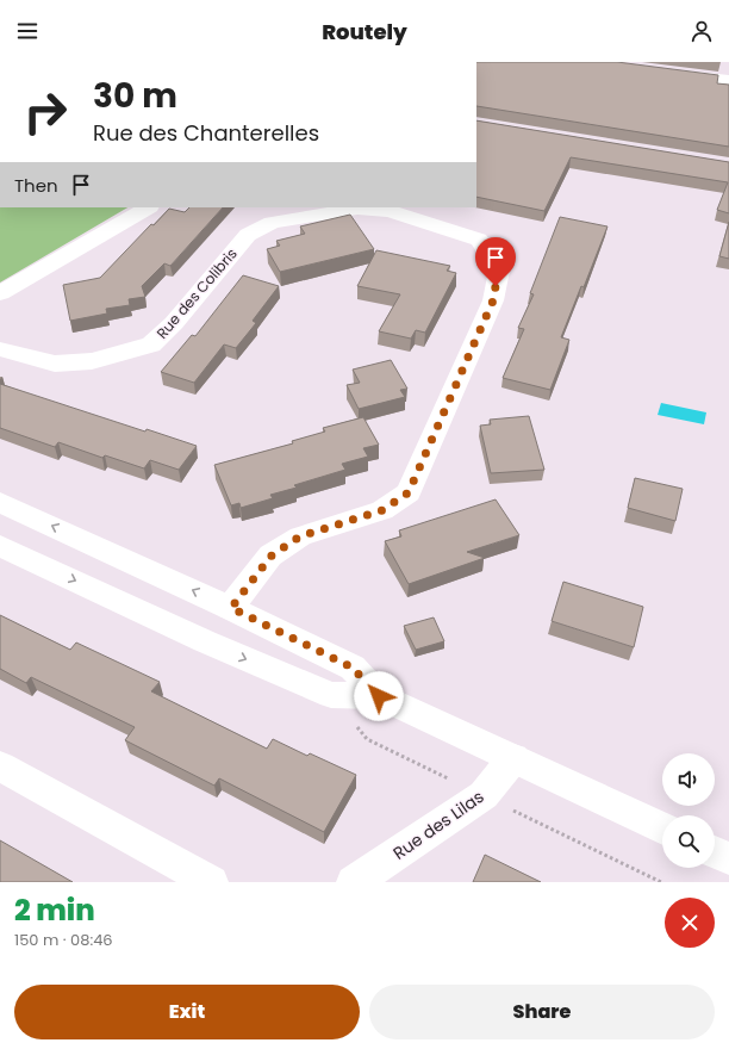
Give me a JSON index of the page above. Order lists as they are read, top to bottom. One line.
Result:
{"streets":{"street":["Rue des Colibris","Rue des Lilas"]},"page":{"header":"Routely","turn":["30 m","Rue des Chanterelles"],"then":"Then","heading":["2 min","150 m · 08:46"],"buttons":["Exit","Share"]}}
